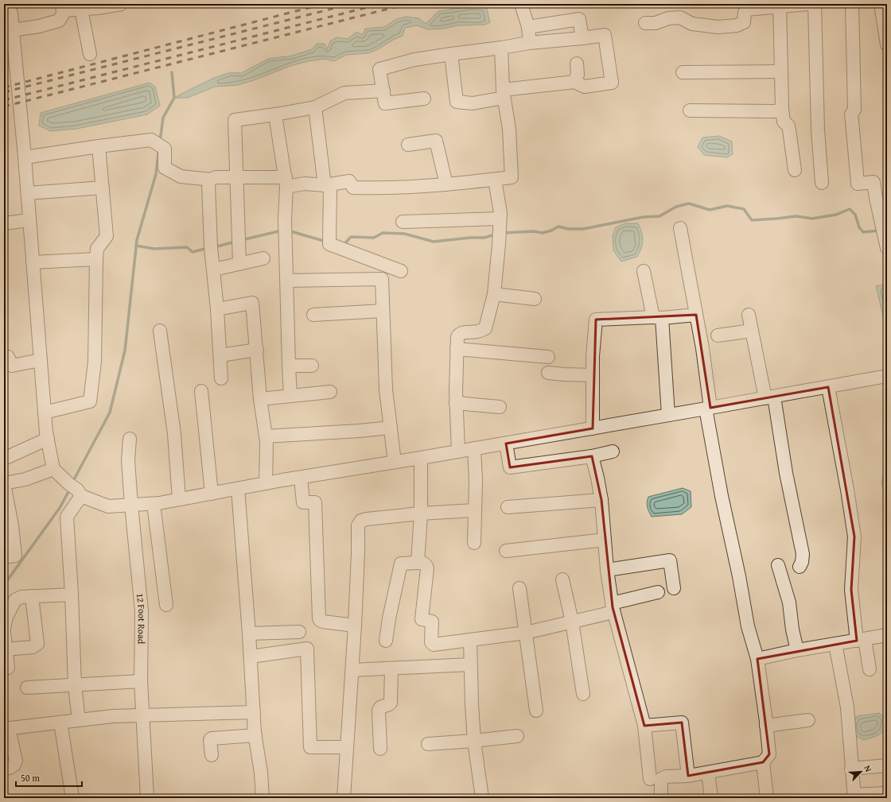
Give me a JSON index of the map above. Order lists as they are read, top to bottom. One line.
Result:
{"streets":{"street":["12 Foot Road"]},"scale_bar":"50 m","north":"top right"}
